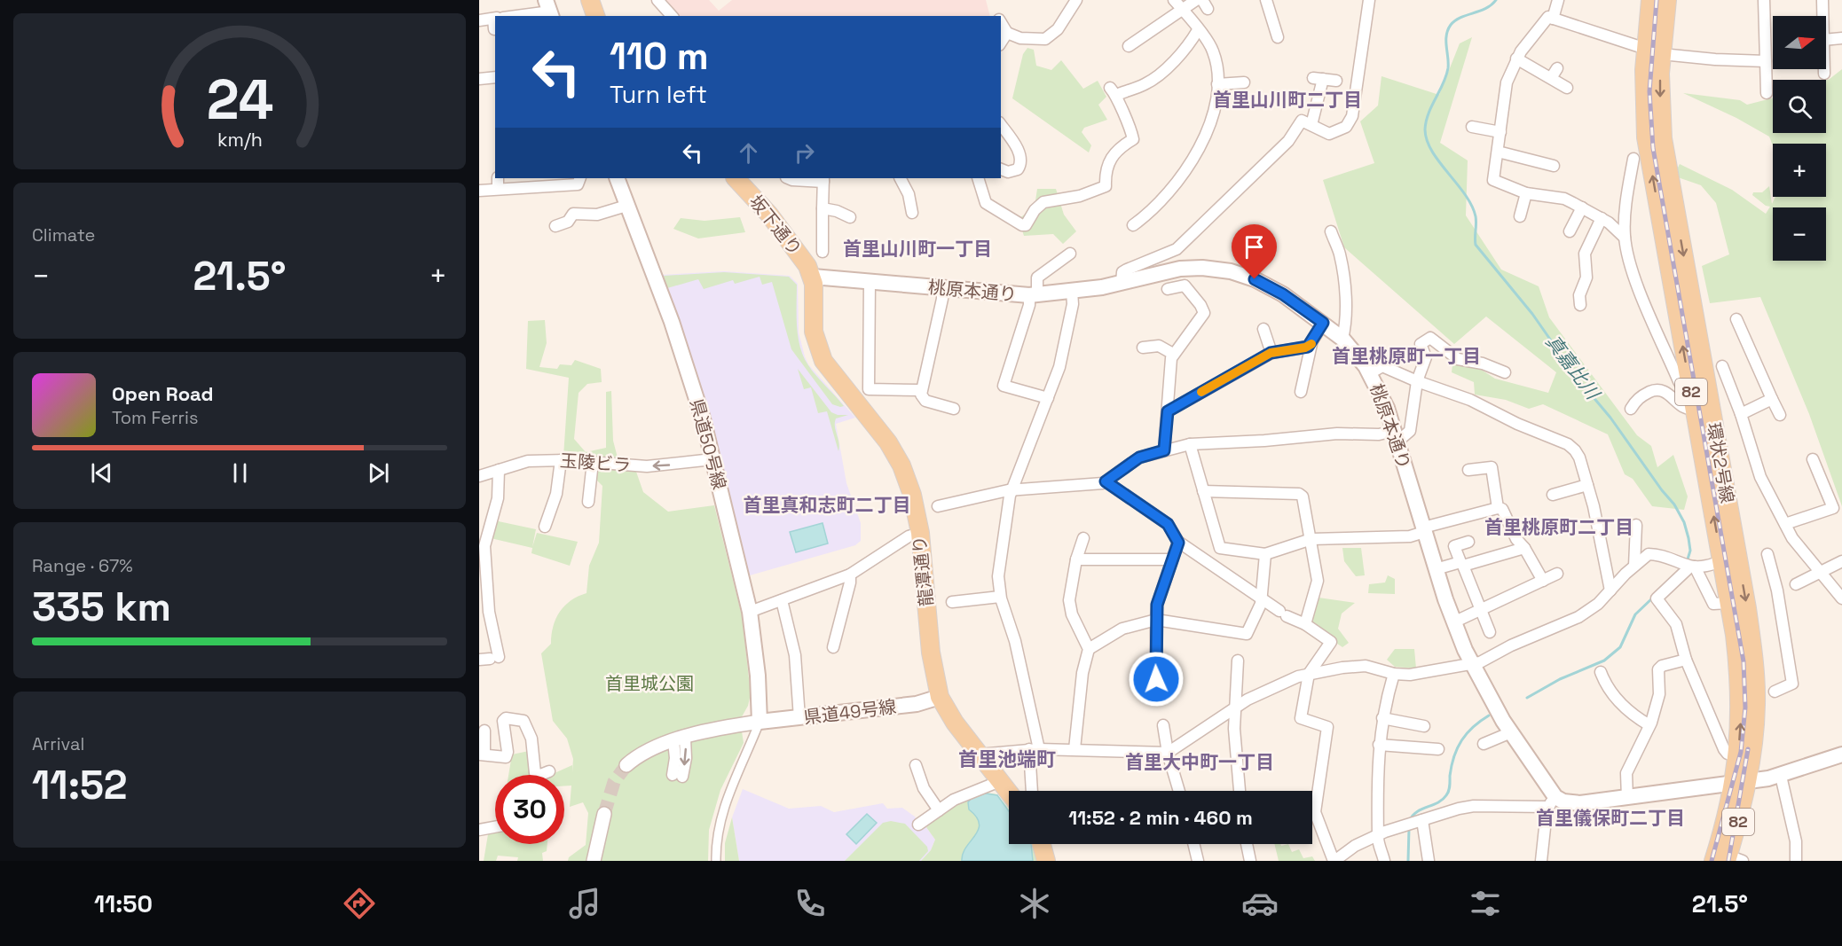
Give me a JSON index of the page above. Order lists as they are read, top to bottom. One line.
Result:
{"streets":{"main road":["坂下通り","桃原本通り","82","県道50号線","環状2号線","龍潭通り","県道49号線"],"street":["玉陵ビラ"]},"crossings":[["坂下通り","桃原本通り"],["坂下通り","龍潭通り"],["桃原本通り","龍潭通り"],["県道50号線","玉陵ビラ"],["県道50号線","県道49号線"],["龍潭通り","県道49号線"]],"one_way":["玉陵ビラ"],"districts":["首里山川町二丁目","首里山川町一丁目","首里桃原町一丁目","首里真和志町二丁目","首里桃原町二丁目","首里池端町","首里大中町一丁目","首里儀保町二丁目"],"water":["真嘉比川"],"parks":["首里城公園"],"north":"right","page":{"map_buttons":["+","−"],"turn":["110 m","Turn left"],"tile":["Climate",["Range · 67%","335 km"],["Arrival","11:52"]],"heat":["−","21.5°","+"],"song":["Open Road","Tom Ferris"],"limit":"30","trip":"11:52 · 2 min · 460 m","tabs":["11:50","21.5°"],"gauge":["24","km/h"]}}
